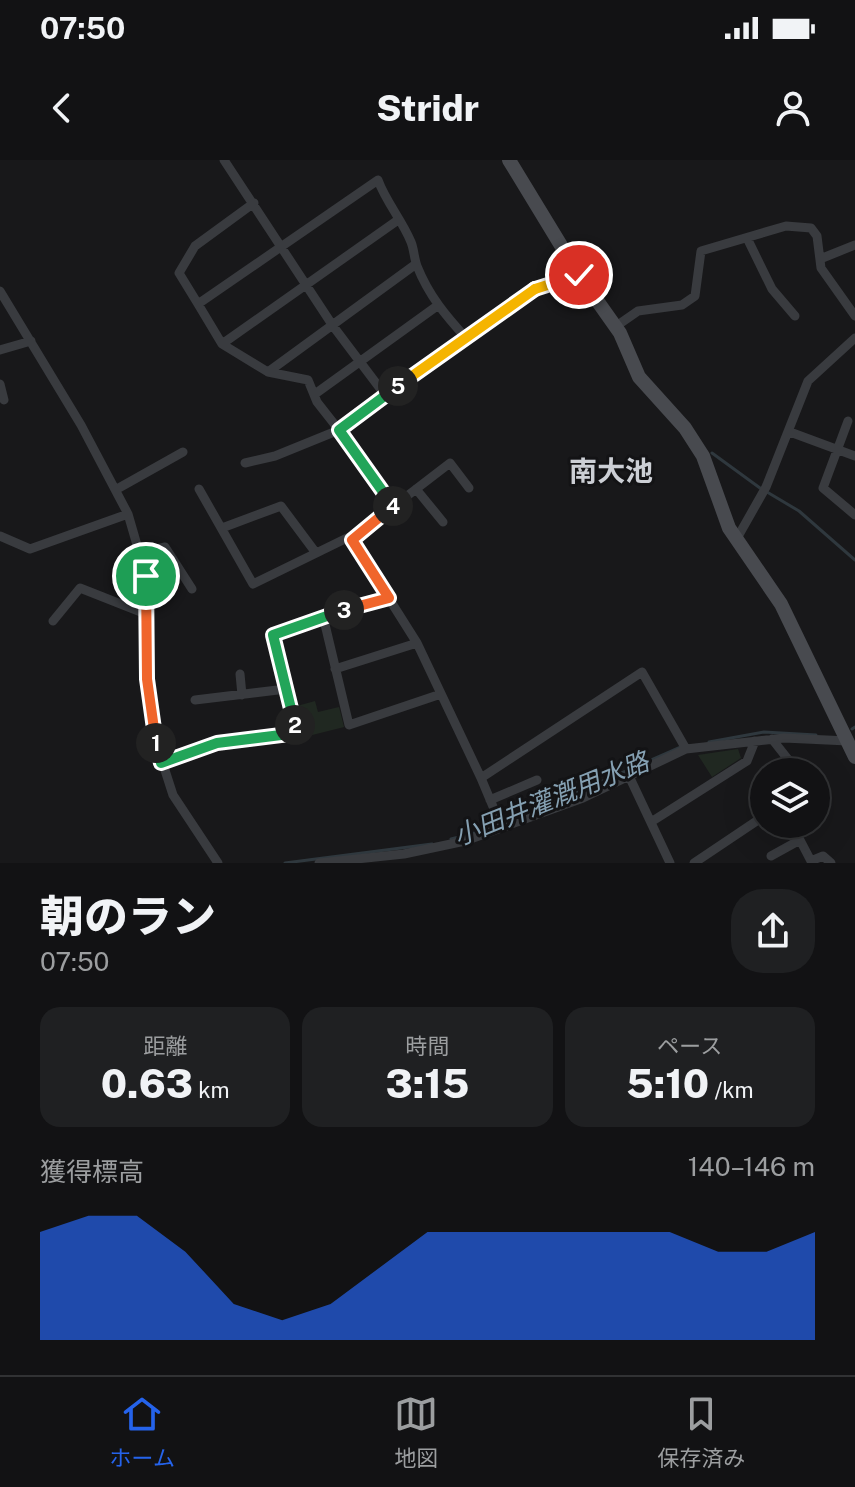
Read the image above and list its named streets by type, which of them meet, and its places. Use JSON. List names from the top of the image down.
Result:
{
  "districts": ["南大池"],
  "water": ["小田井灌漑用水路"],
  "page": {
    "status": "07:50",
    "header": "Stridr",
    "pins": [
      "5",
      "4",
      "3",
      "2",
      "1"
    ],
    "heading": ["朝のラン", "07:50"],
    "stats": [
      ["距離", "0.63 km"],
      ["時間", "3:15"],
      ["ペース", "5:10 /km"]
    ],
    "chart": ["獲得標高", "140–146 m"],
    "tabs": ["ホーム", "地図", "保存済み"]
  }
}
